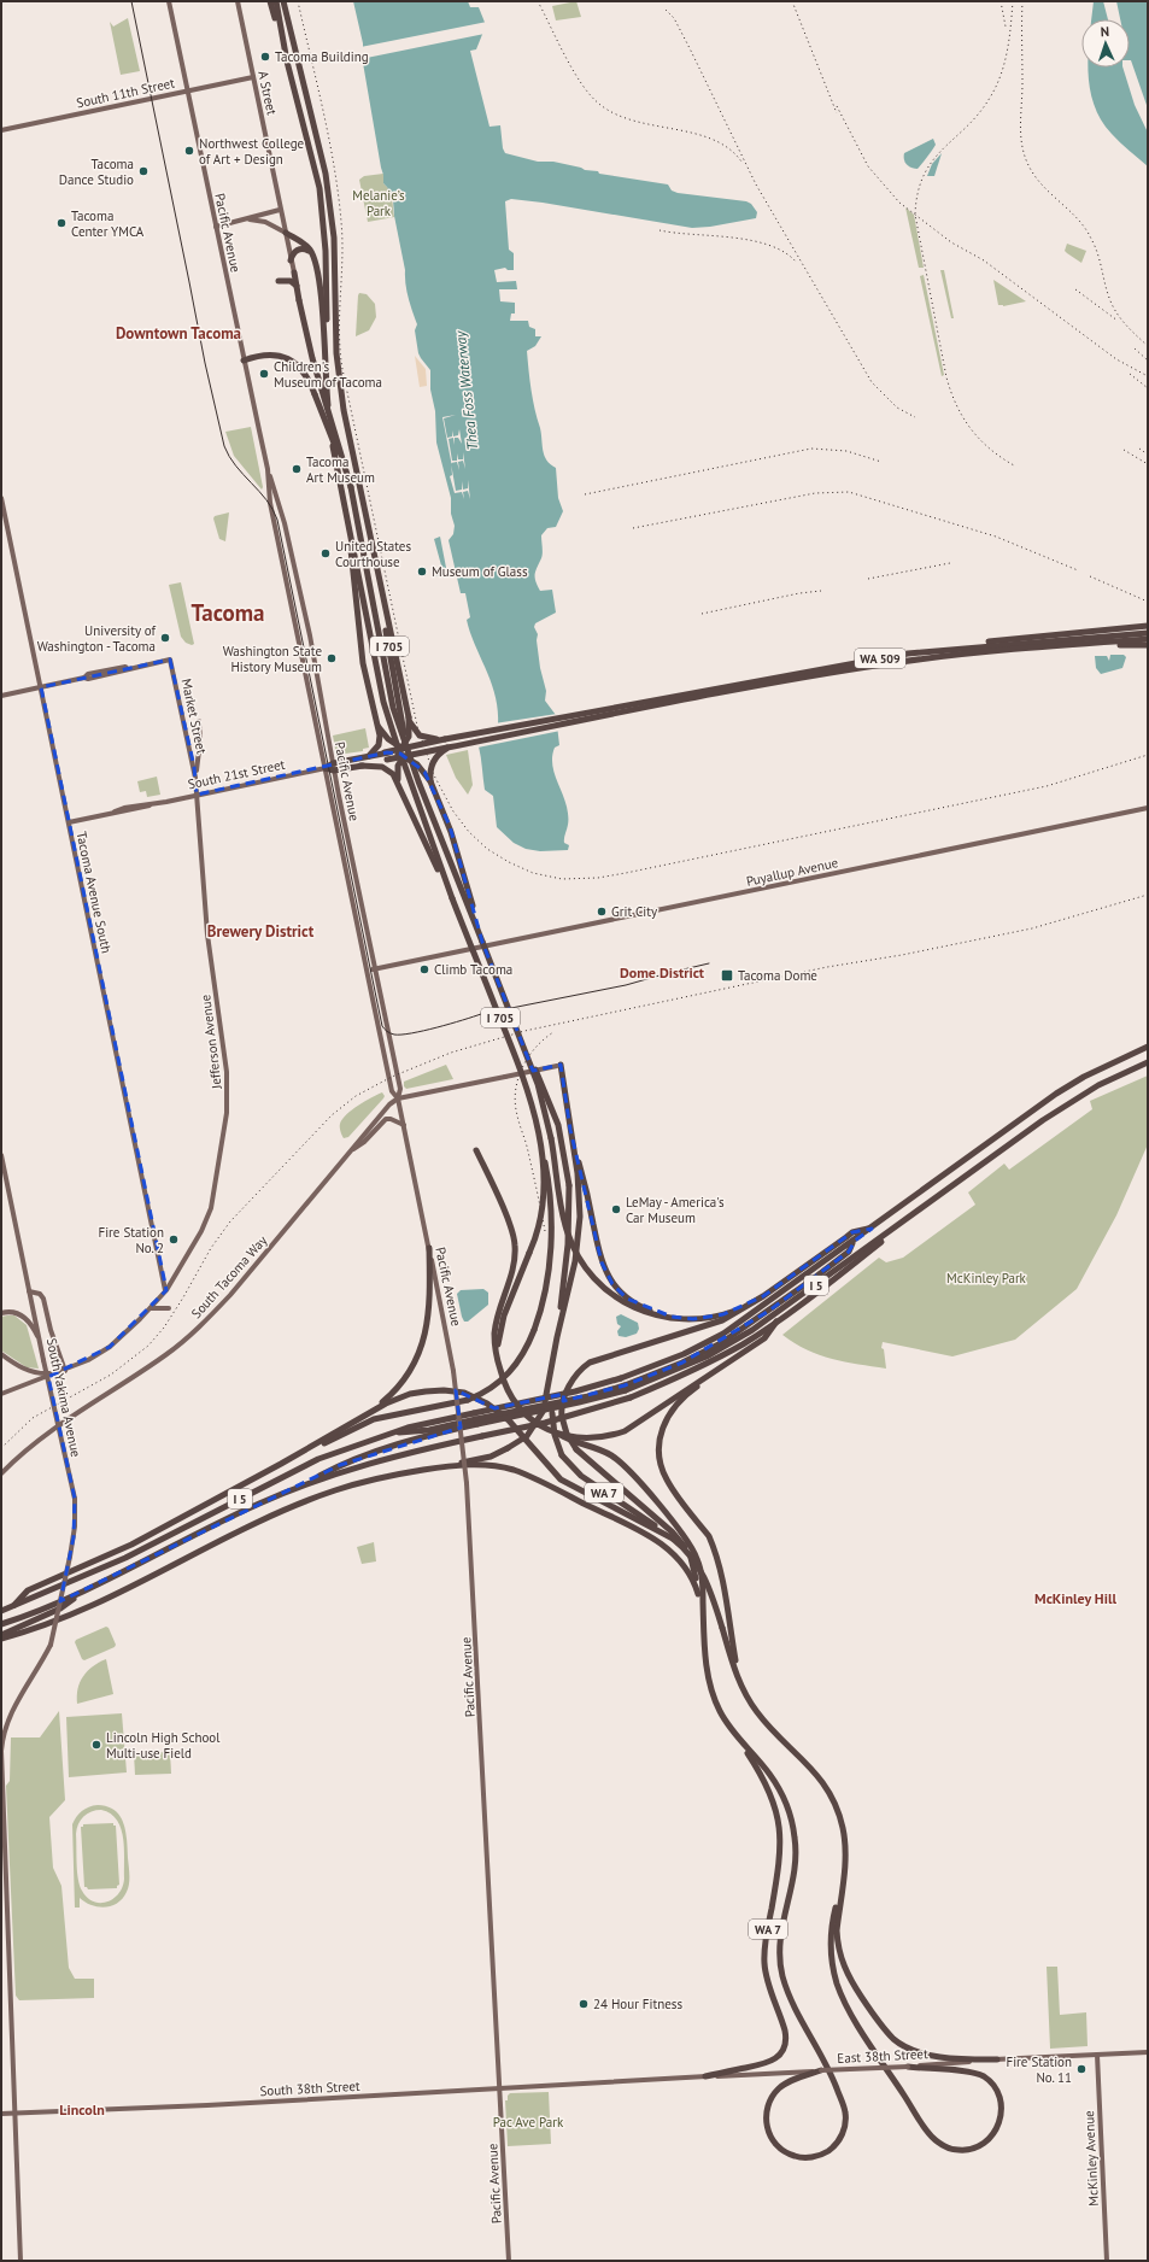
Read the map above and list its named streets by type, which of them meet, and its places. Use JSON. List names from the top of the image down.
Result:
{
  "streets": {
    "highway": [
      "I 705",
      "WA 509",
      "South 21st Street",
      "I 5",
      "WA 7"
    ],
    "main road": [
      "South 11th Street",
      "A Street",
      "Pacific Avenue",
      "Market Street",
      "Puyallup Avenue",
      "Tacoma Avenue South",
      "Jefferson Avenue",
      "South Tacoma Way",
      "South Yakima Avenue",
      "East 38th Street",
      "South 38th Street",
      "McKinley Avenue"
    ]
  },
  "crossings": [
    ["South 11th Street", "A Street"],
    ["South 11th Street", "Pacific Avenue"],
    ["Pacific Avenue", "WA 509"],
    ["Pacific Avenue", "South 21st Street"],
    ["Pacific Avenue", "Puyallup Avenue"],
    ["Pacific Avenue", "South Tacoma Way"],
    ["Pacific Avenue", "South 38th Street"],
    ["I 705", "WA 7"],
    ["WA 509", "South 21st Street"],
    ["Market Street", "Tacoma Avenue South"],
    ["Market Street", "Jefferson Avenue"],
    ["South 21st Street", "Tacoma Avenue South"],
    ["South 21st Street", "Jefferson Avenue"],
    ["Tacoma Avenue South", "Jefferson Avenue"],
    ["South Yakima Avenue", "South 38th Street"],
    ["WA 7", "East 38th Street"],
    ["East 38th Street", "South 38th Street"],
    ["East 38th Street", "McKinley Avenue"]
  ],
  "districts": [
    "Downtown Tacoma",
    "Tacoma",
    "Brewery District",
    "Dome District",
    "McKinley Hill",
    "Lincoln"
  ],
  "water": ["Thea Foss Waterway"],
  "parks": ["Melanie’s Park", "McKinley Park", "Pac Ave Park"],
  "places": {
    "other": [
      "Tacoma Building",
      "Northwest College of Art + Design",
      "Tacoma Dance Studio",
      "Tacoma Center YMCA",
      "Children's Museum of Tacoma",
      "Tacoma Art Museum",
      "United States Courthouse",
      "Museum of Glass",
      "University of Washington - Tacoma",
      "Washington State History Museum",
      "Grit City",
      "Climb Tacoma",
      "LeMay - America's Car Museum",
      "Fire Station No. 2",
      "Lincoln High School Multi-use Field",
      "24 Hour Fitness",
      "Fire Station No. 11"
    ],
    "transit": ["Tacoma Dome"]
  },
  "north": "top"
}
